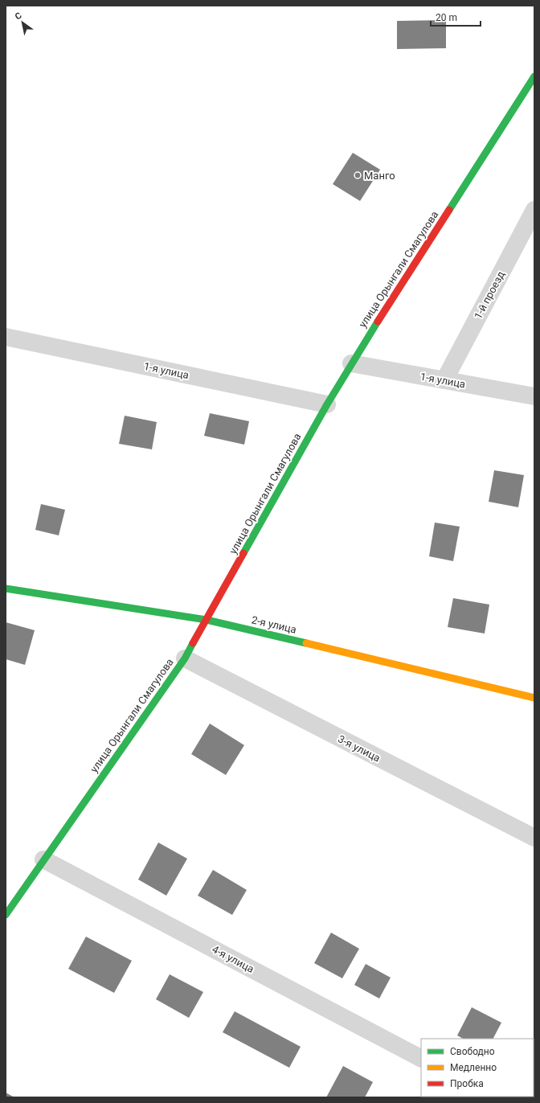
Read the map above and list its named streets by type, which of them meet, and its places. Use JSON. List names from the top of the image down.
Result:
{
  "streets": {
    "main road": ["улица Орынгали Смагулова", "2-я улица"],
    "street": [
      "1-й проезд",
      "1-я улица",
      "3-я улица",
      "4-я улица"
    ]
  },
  "crossings": [
    ["улица Орынгали Смагулова", "1-я улица"],
    ["улица Орынгали Смагулова", "2-я улица"],
    ["улица Орынгали Смагулова", "3-я улица"],
    ["улица Орынгали Смагулова", "4-я улица"],
    ["1-й проезд", "1-я улица"]
  ],
  "places": ["Манго"],
  "legend": ["Свободно", "Медленно", "Пробка"],
  "scale_bar": "20 m",
  "north": "top left"
}
